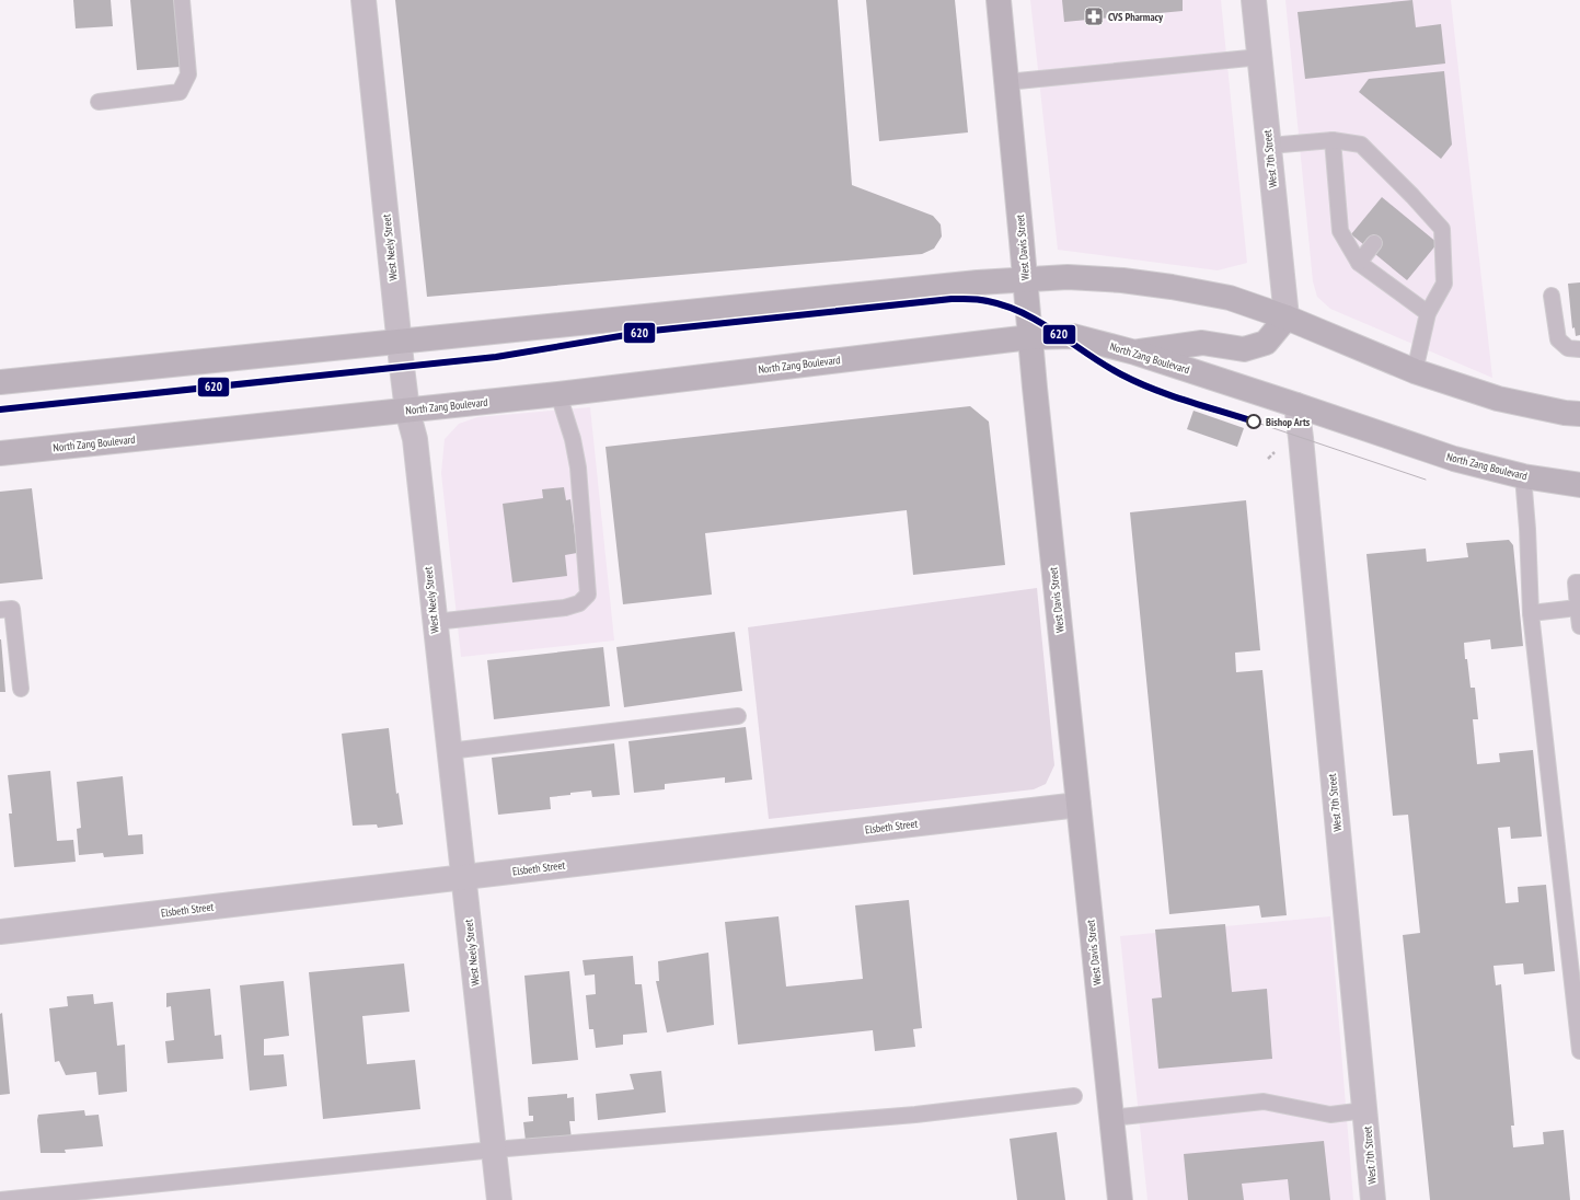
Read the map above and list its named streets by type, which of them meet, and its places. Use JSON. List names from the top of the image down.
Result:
{
  "streets": {
    "main road": ["West Davis Street", "North Zang Boulevard"],
    "street": ["West 7th Street", "West Neely Street", "Elsbeth Street"]
  },
  "crossings": [
    ["West 7th Street", "North Zang Boulevard"],
    ["West Neely Street", "North Zang Boulevard"],
    ["West Neely Street", "Elsbeth Street"],
    ["West Davis Street", "North Zang Boulevard"],
    ["West Davis Street", "Elsbeth Street"]
  ],
  "places": {
    "pharmacy": ["CVS Pharmacy"],
    "other": ["Bishop Arts"]
  },
  "lines": ["transit line 620"]
}
